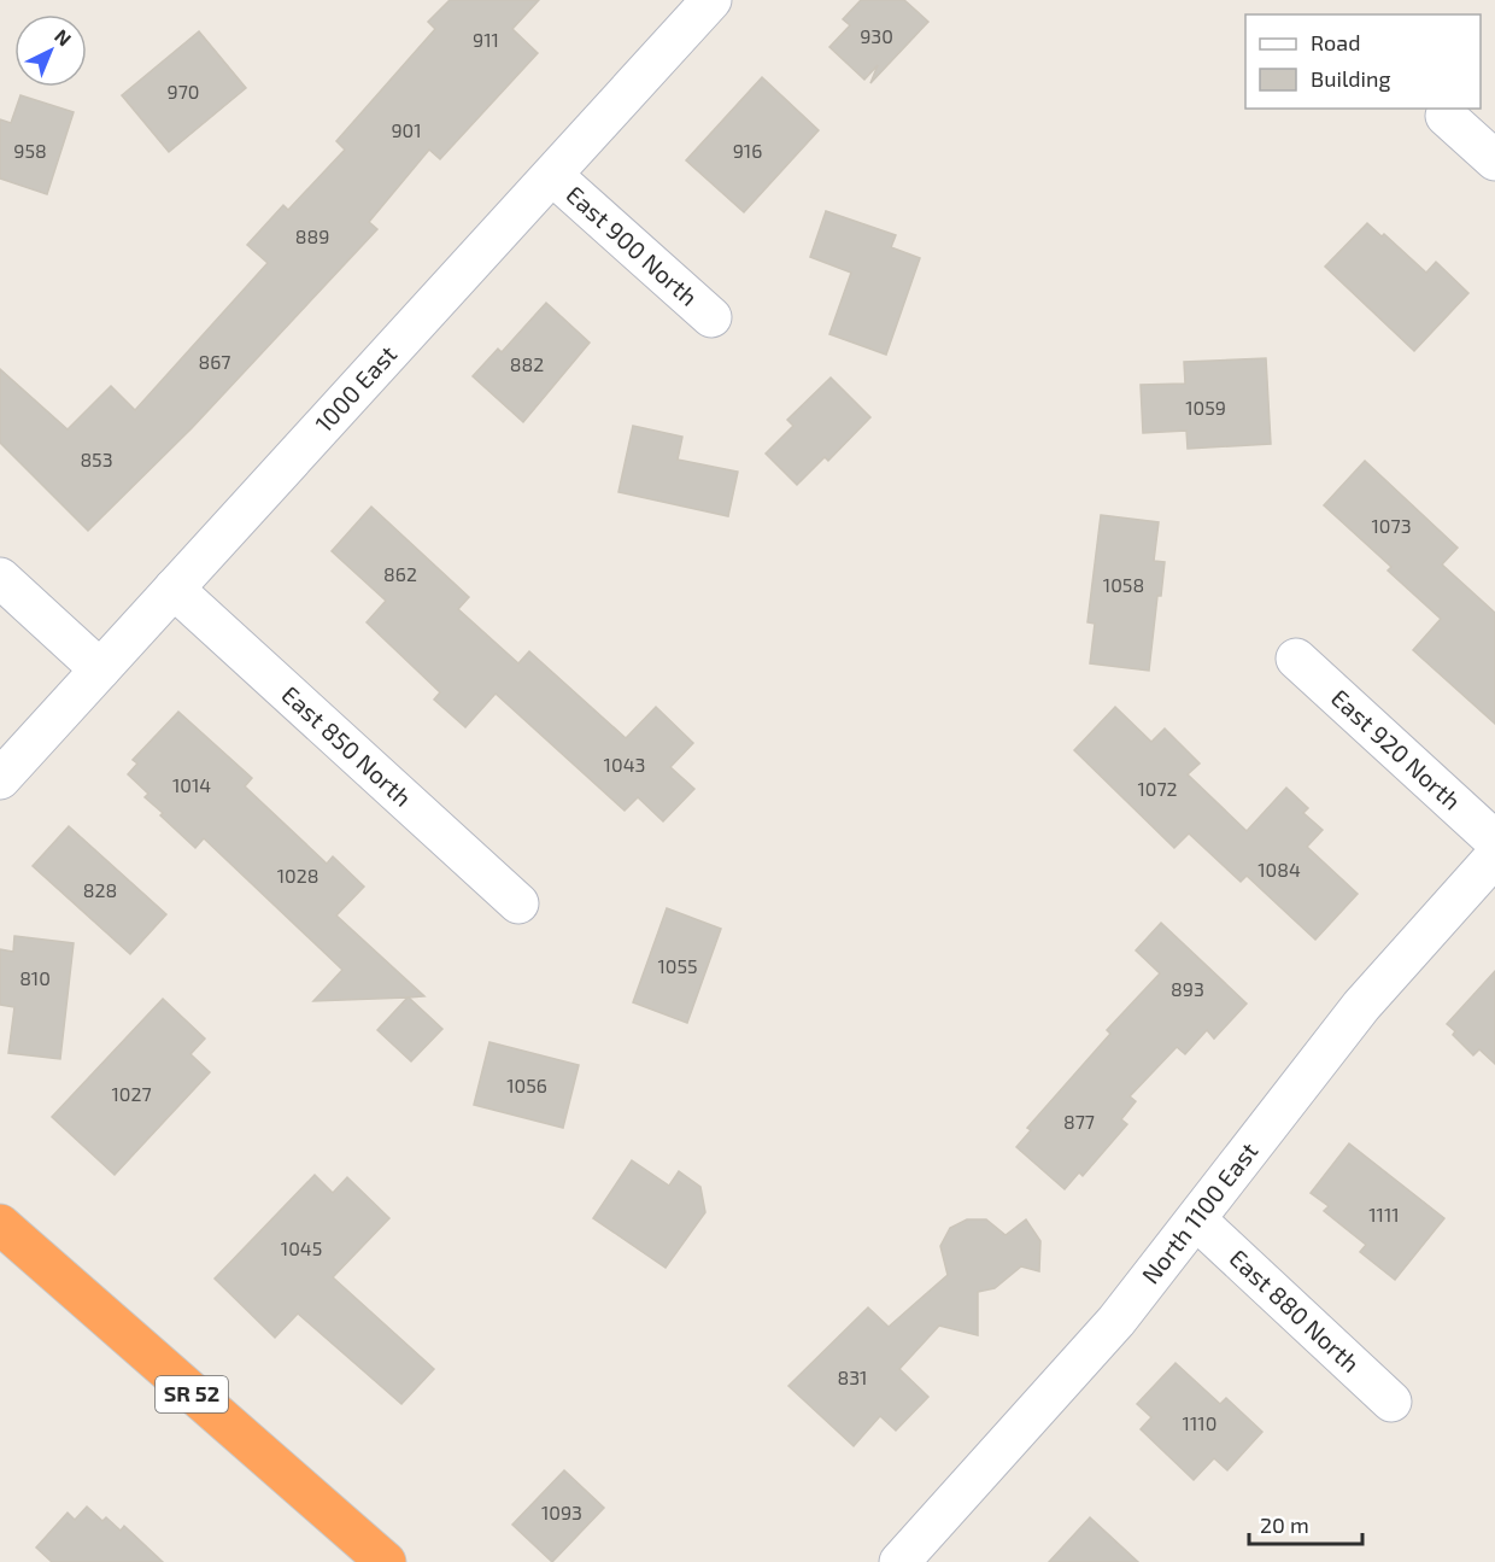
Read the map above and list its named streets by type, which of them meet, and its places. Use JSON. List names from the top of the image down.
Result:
{
  "streets": {
    "highway": ["SR 52"],
    "street": [
      "East 900 North",
      "1000 East",
      "East 850 North",
      "East 920 North",
      "North 1100 East",
      "East 880 North"
    ]
  },
  "crossings": [
    ["East 900 North", "1000 East"],
    ["1000 East", "East 850 North"],
    ["North 1100 East", "East 880 North"]
  ],
  "house_numbers": [
    "930",
    "911",
    "970",
    "901",
    "958",
    "916",
    "889",
    "867",
    "882",
    "1059",
    "853",
    "1073",
    "862",
    "1058",
    "1043",
    "1014",
    "1072",
    "1084",
    "1028",
    "828",
    "1055",
    "810",
    "893",
    "1056",
    "1027",
    "877",
    "1111",
    "1045",
    "831",
    "1110",
    "1093"
  ],
  "legend": ["Road", "Building"],
  "scale_bar": "20 m",
  "north": "top right"
}
